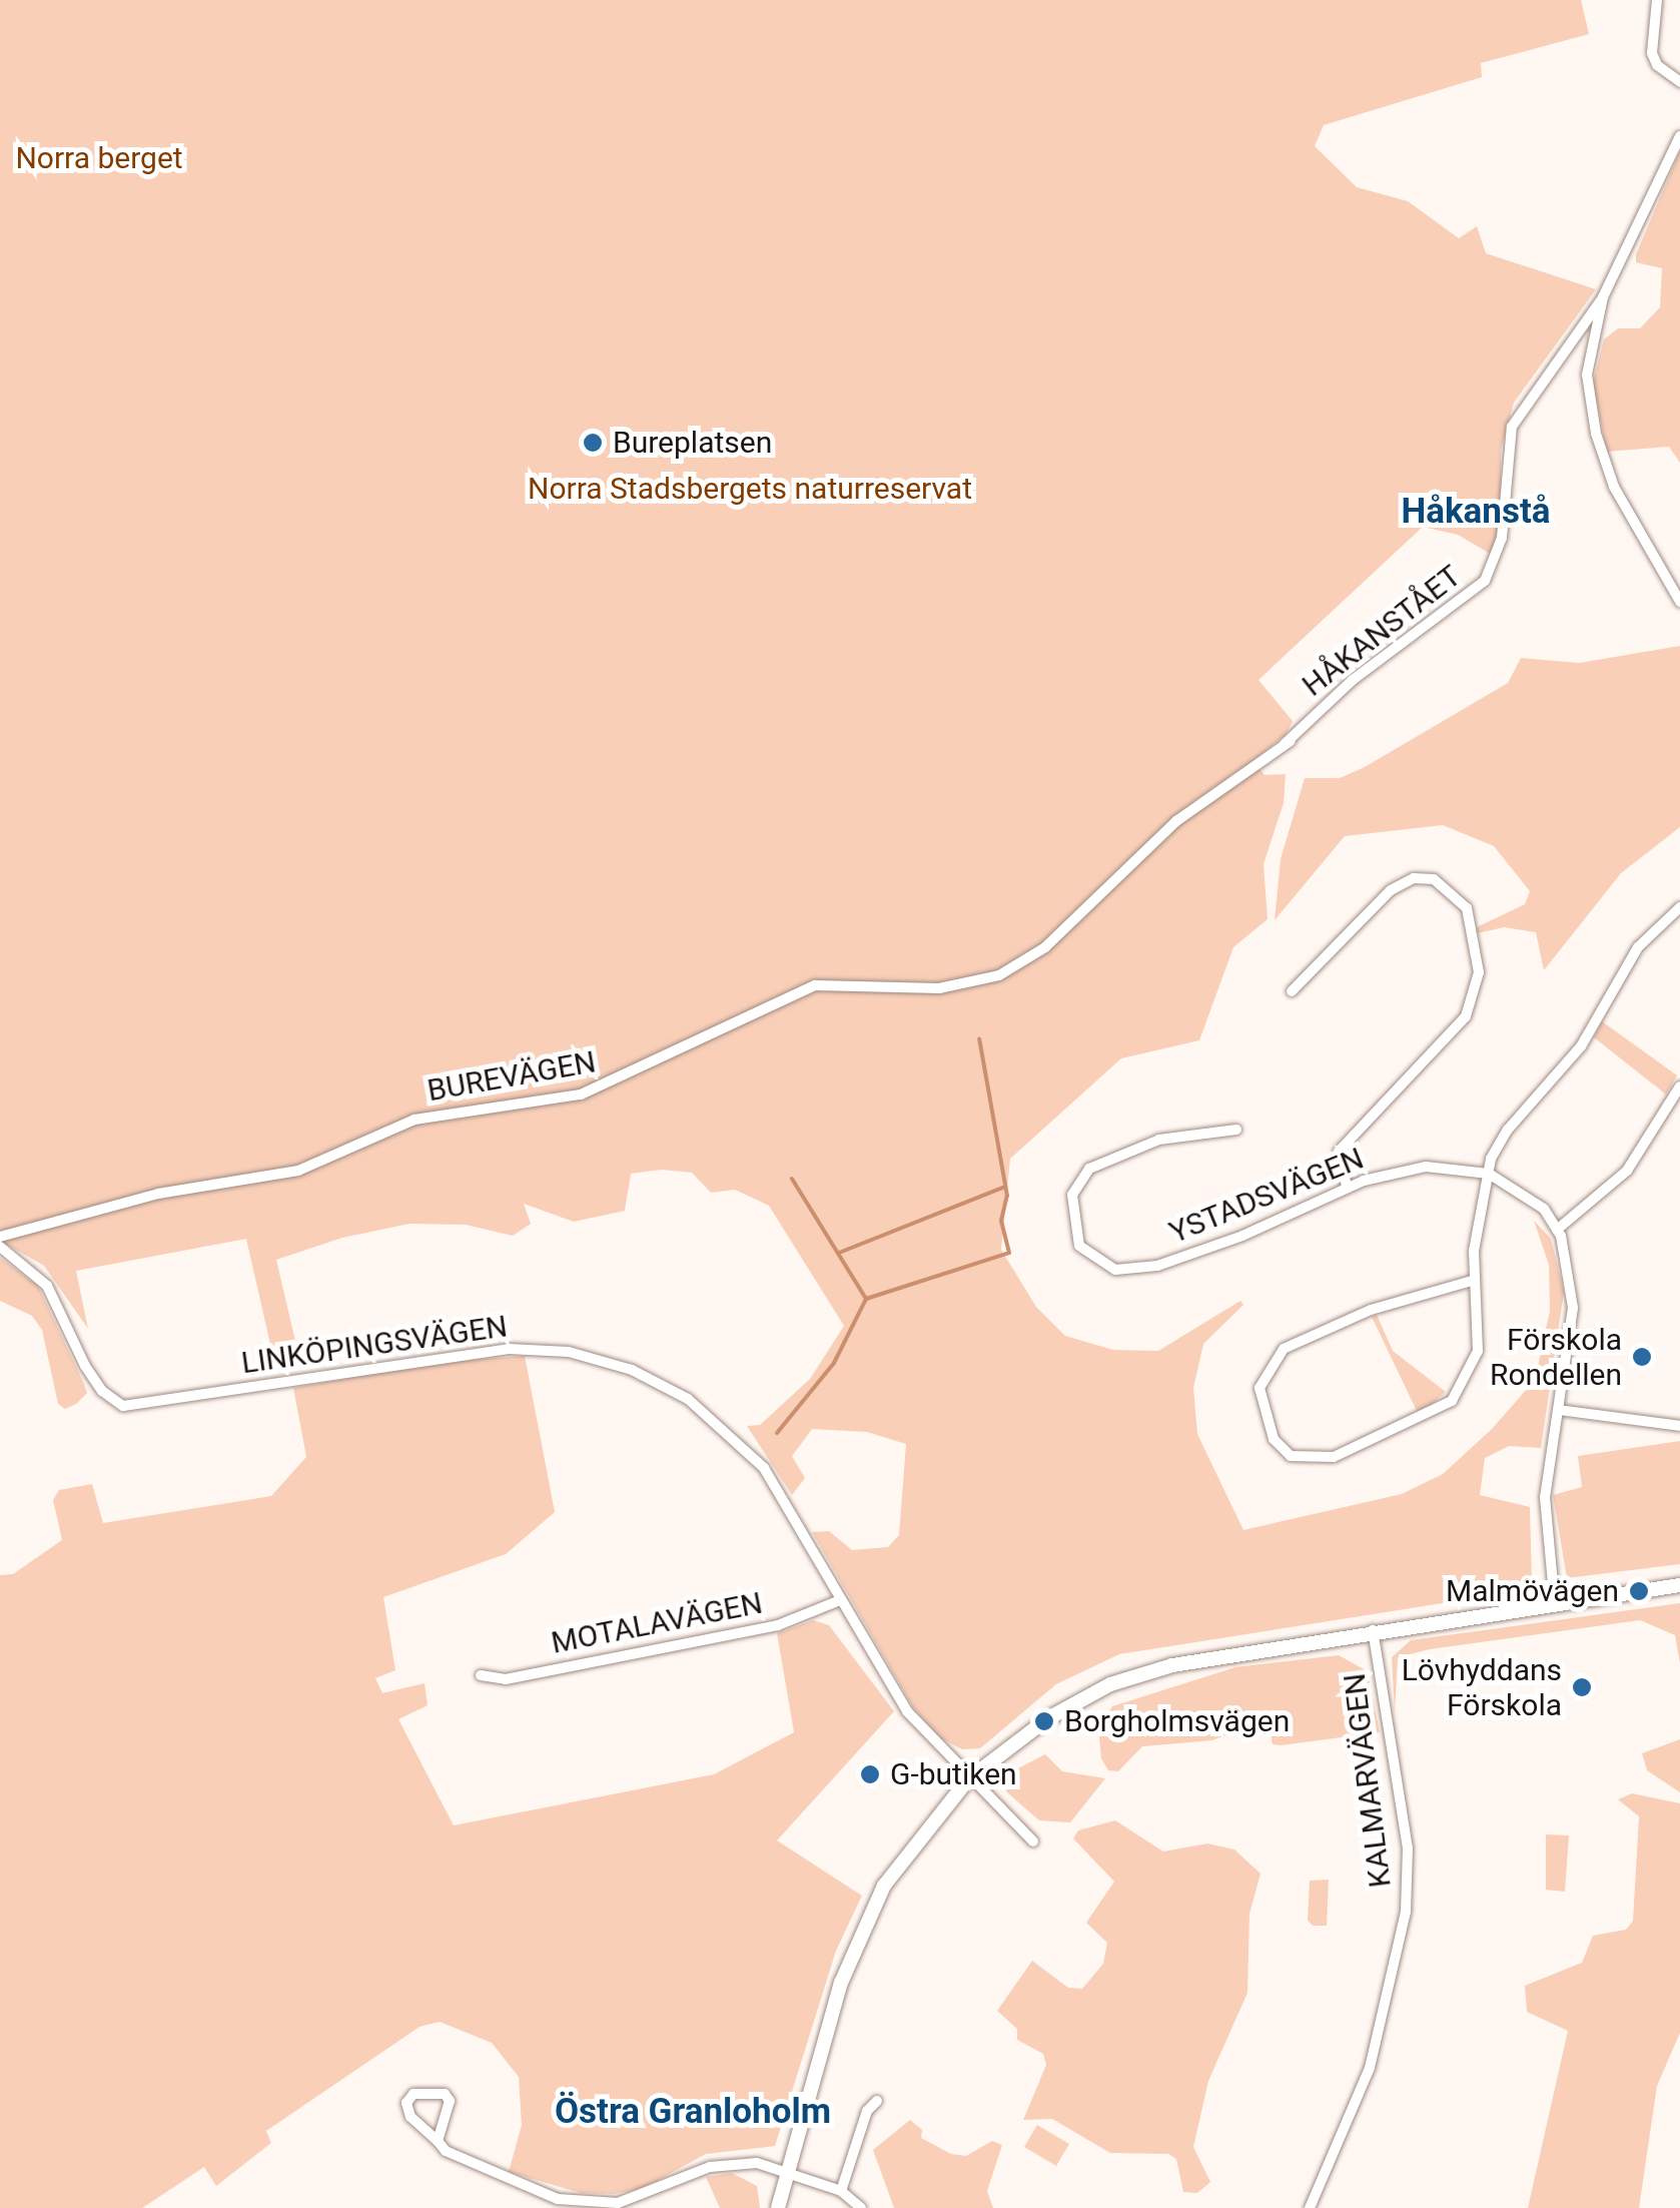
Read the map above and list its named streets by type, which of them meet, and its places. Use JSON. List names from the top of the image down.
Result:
{
  "streets": {
    "street": [
      "HÅKANSTÅET",
      "BUREVÄGEN",
      "YSTADSVÄGEN",
      "LINKÖPINGSVÄGEN",
      "MOTALAVÄGEN",
      "KALMARVÄGEN"
    ]
  },
  "crossings": [
    ["HÅKANSTÅET", "BUREVÄGEN"],
    ["LINKÖPINGSVÄGEN", "MOTALAVÄGEN"]
  ],
  "districts": ["Håkanstå", "Östra Granloholm"],
  "parks": ["Norra berget", "Norra Stadsbergets naturreservat"],
  "places": [
    "Bureplatsen",
    "Förskola Rondellen",
    "Malmövägen",
    "Lövhyddans Förskola",
    "Borgholmsvägen",
    "G-butiken"
  ]
}
